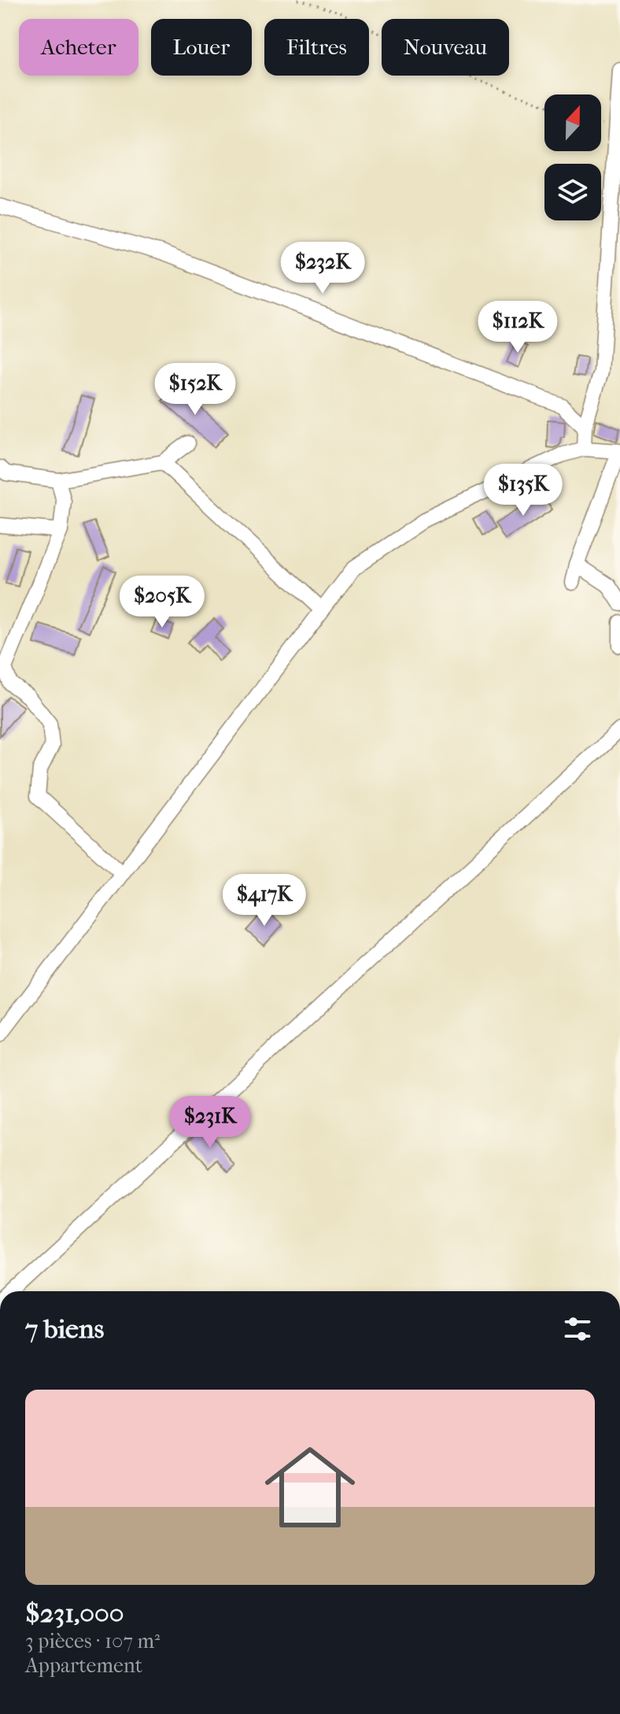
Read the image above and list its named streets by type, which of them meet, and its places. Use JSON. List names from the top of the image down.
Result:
{
  "north": "top",
  "page": {
    "chip": [
      "Acheter",
      "Louer",
      "Filtres",
      "Nouveau"
    ],
    "price": [
      "$232K",
      "$112K",
      "$152K",
      "$135K",
      "$205K",
      "$417K",
      "$231K"
    ],
    "heading": "7 biens",
    "list": [
      {
        "name": "$231,000",
        "note": "3 pièces · 107 m² · Appartement"
      }
    ]
  }
}
